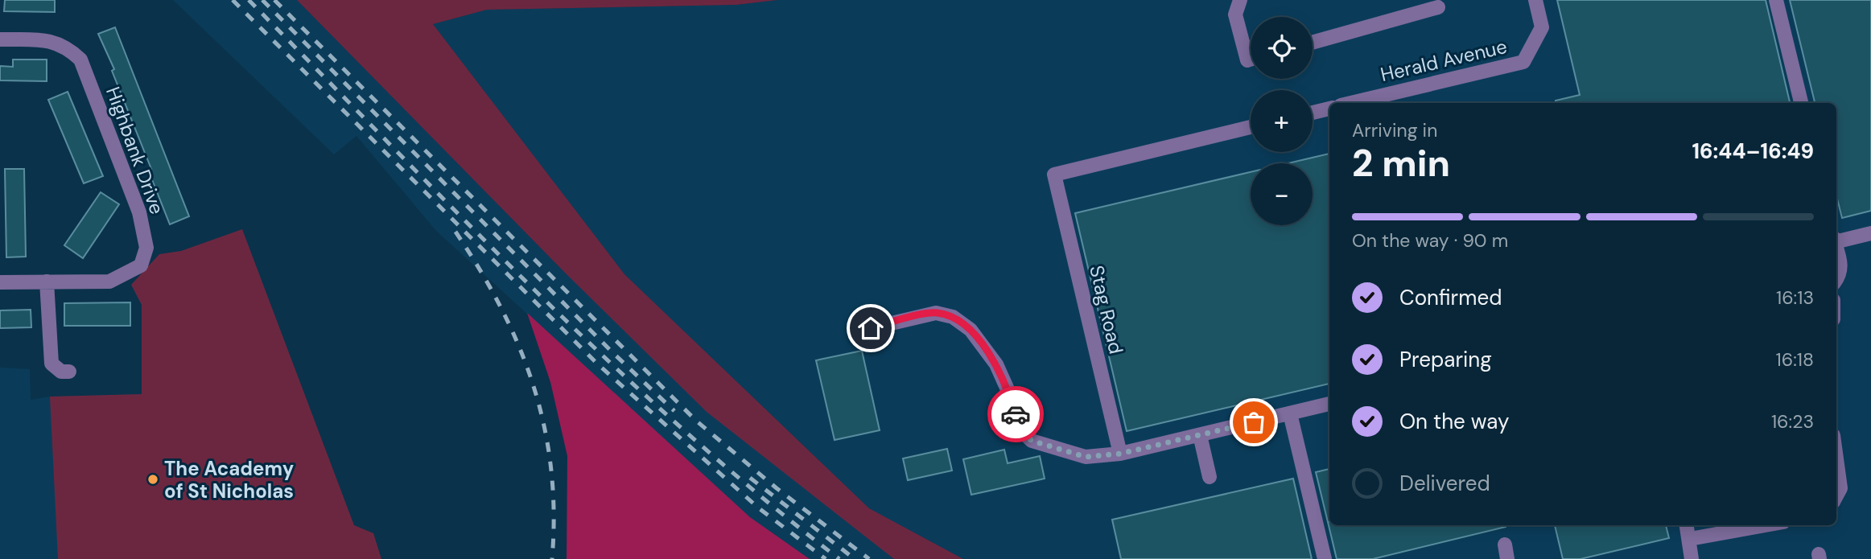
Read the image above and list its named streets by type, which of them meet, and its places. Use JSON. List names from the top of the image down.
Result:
{
  "streets": {
    "street": ["Herald Avenue", "Highbank Drive", "Stag Road"]
  },
  "places": ["The Academy of St Nicholas"],
  "page": {
    "map_buttons": ["+", "−"],
    "heading": ["2 min", "Arriving in", "16:44–16:49"],
    "bar": "On the way · 90 m",
    "list": [
      ["Confirmed", "16:13"],
      ["Preparing", "16:18"],
      ["On the way", "16:23"],
      "Delivered"
    ]
  }
}
